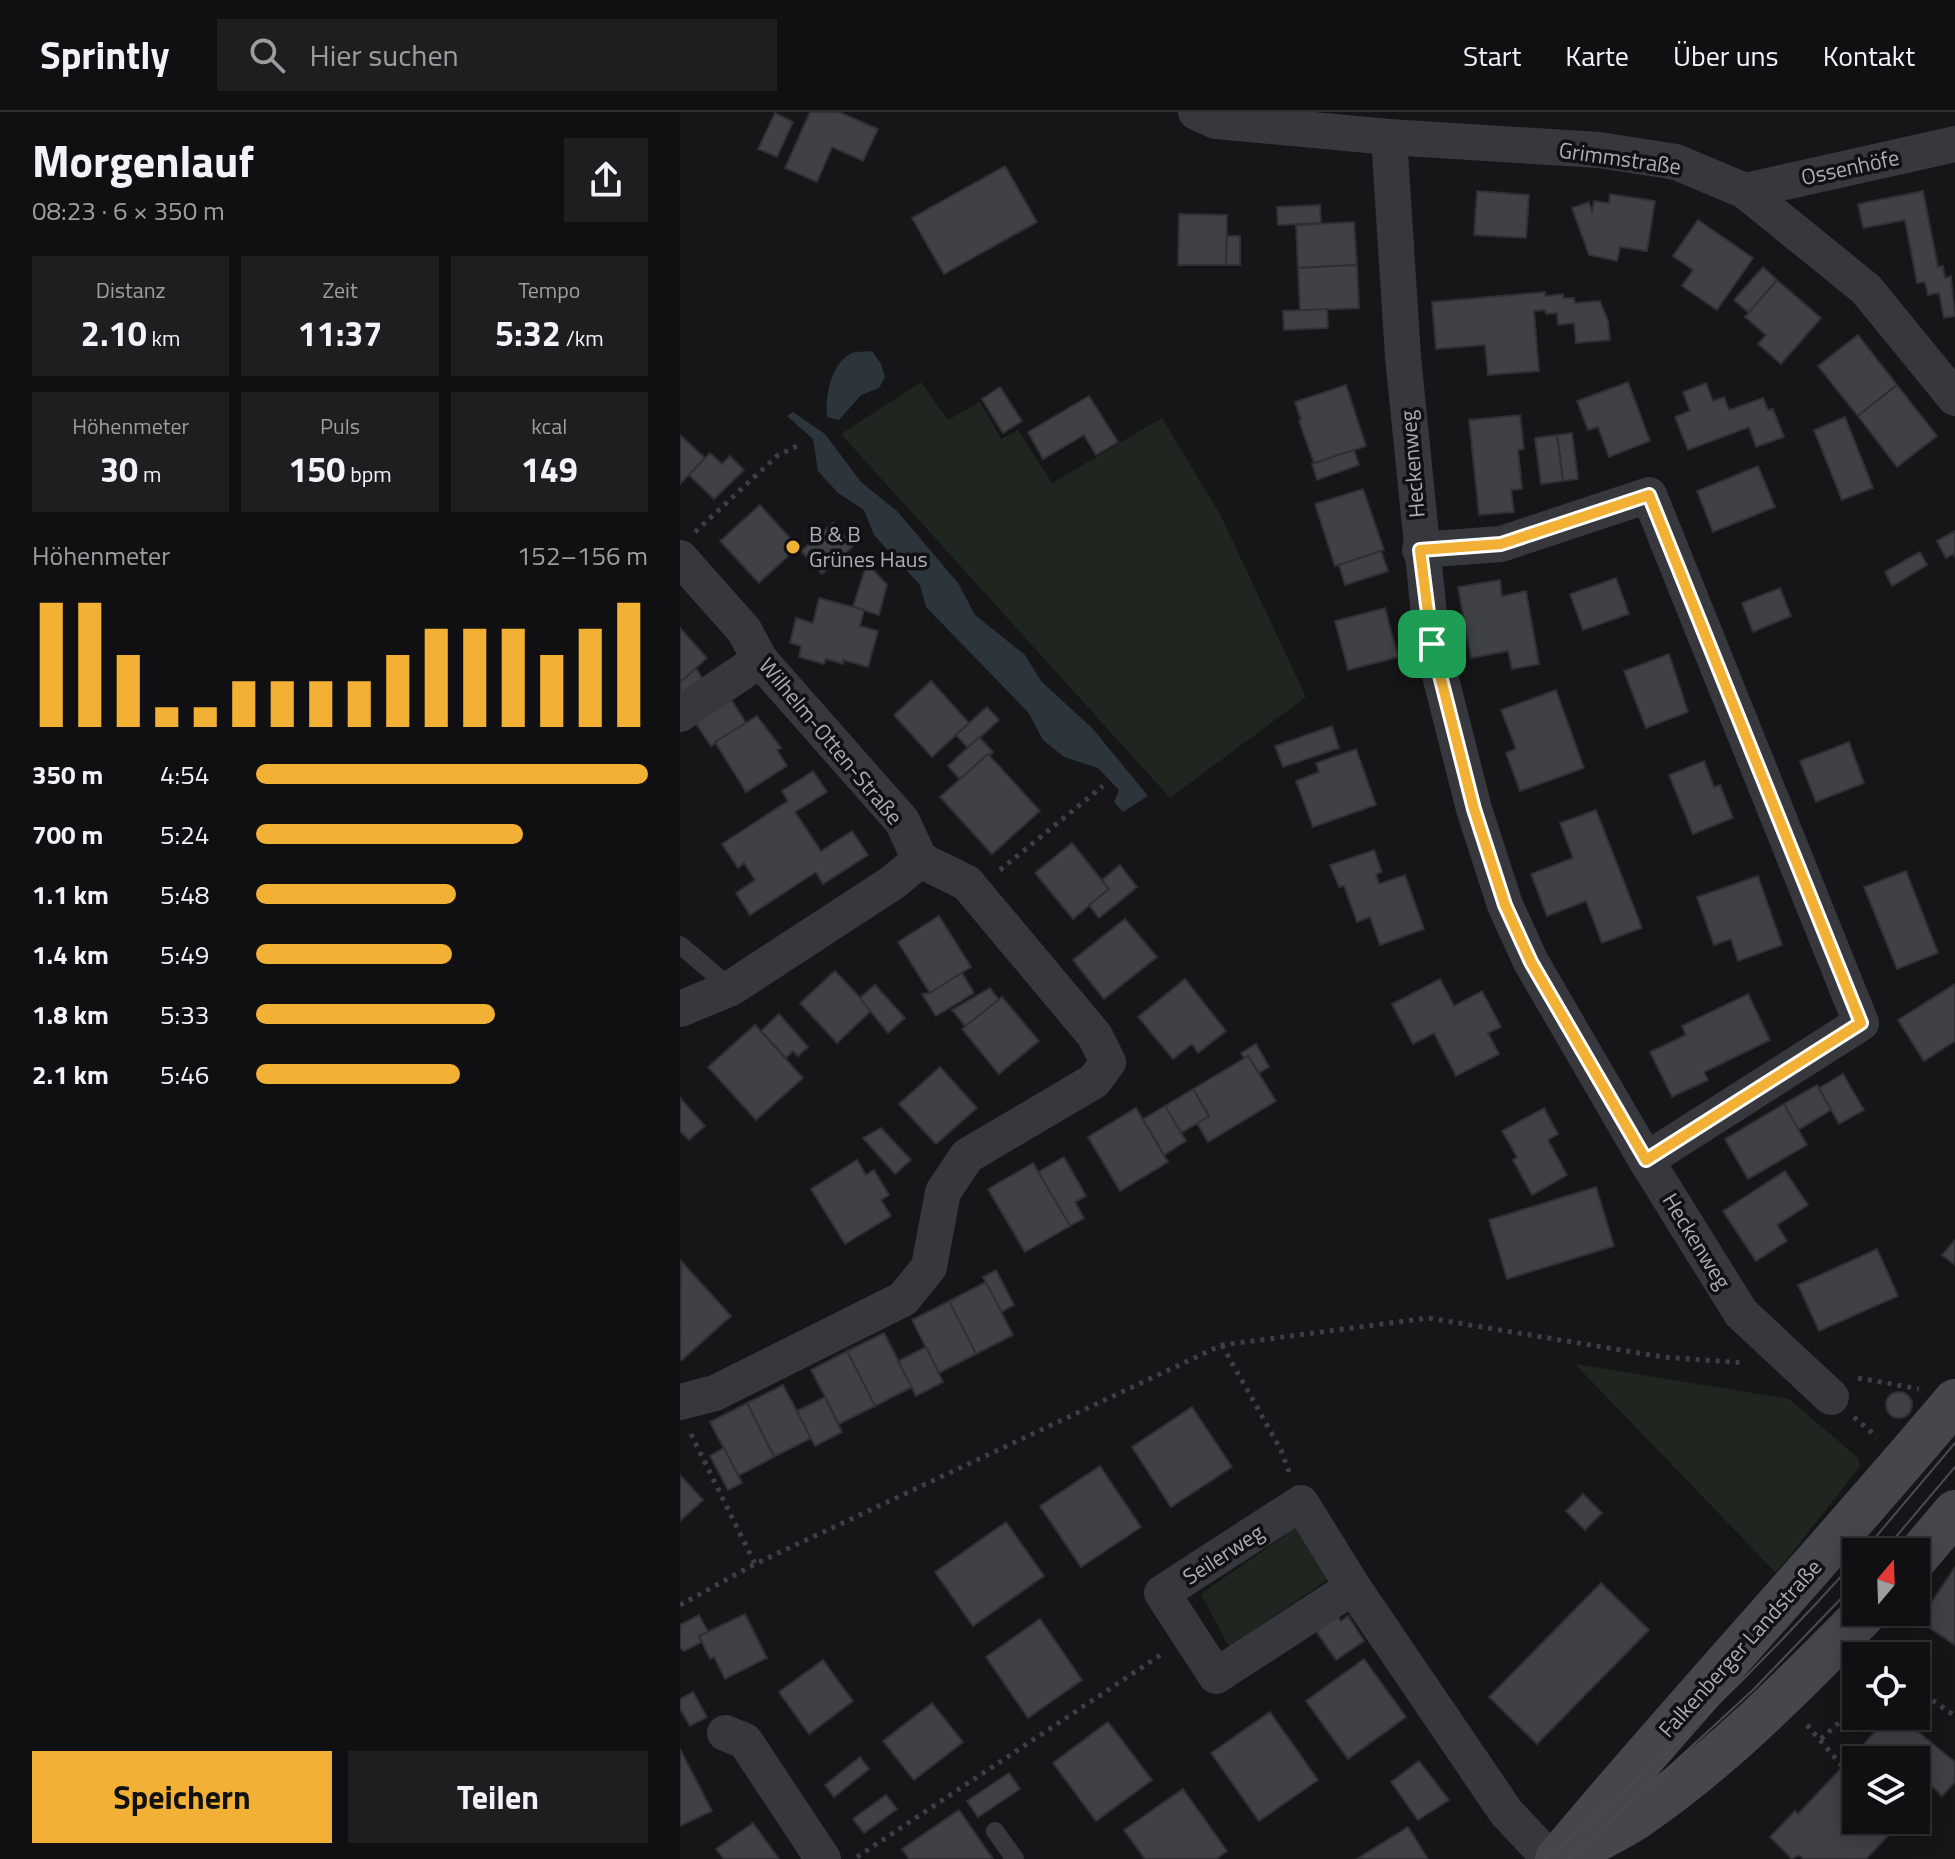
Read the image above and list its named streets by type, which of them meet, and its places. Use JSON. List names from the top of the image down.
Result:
{
  "streets": {
    "street": [
      "Grimmstraße",
      "Ossenhöfe",
      "Heckenweg",
      "Wilhelm-Otten-Straße",
      "Seilerweg",
      "Falkenberger Landstraße"
    ]
  },
  "crossings": [
    ["Grimmstraße", "Ossenhöfe"],
    ["Grimmstraße", "Heckenweg"]
  ],
  "places": ["B & B Grünes Haus"],
  "north": "top",
  "page": {
    "header": "Sprintly",
    "search": "Hier suchen",
    "nav": [
      "Start",
      "Karte",
      "Über uns",
      "Kontakt"
    ],
    "heading": ["Morgenlauf", "08:23 · 6 × 350 m"],
    "stats": [
      ["Distanz", "2.10 km"],
      ["Zeit", "11:37"],
      ["Tempo", "5:32 /km"],
      ["Höhenmeter", "30 m"],
      ["Puls", "150 bpm"],
      ["kcal", "149"]
    ],
    "chart": ["Höhenmeter", "152–156 m"],
    "list": [
      {
        "name": "350 m",
        "note": "4:54"
      },
      {
        "name": "700 m",
        "note": "5:24"
      },
      {
        "name": "1.1 km",
        "note": "5:48"
      },
      {
        "name": "1.4 km",
        "note": "5:49"
      },
      {
        "name": "1.8 km",
        "note": "5:33"
      },
      {
        "name": "2.1 km",
        "note": "5:46"
      }
    ],
    "buttons": ["Speichern", "Teilen"]
  }
}
